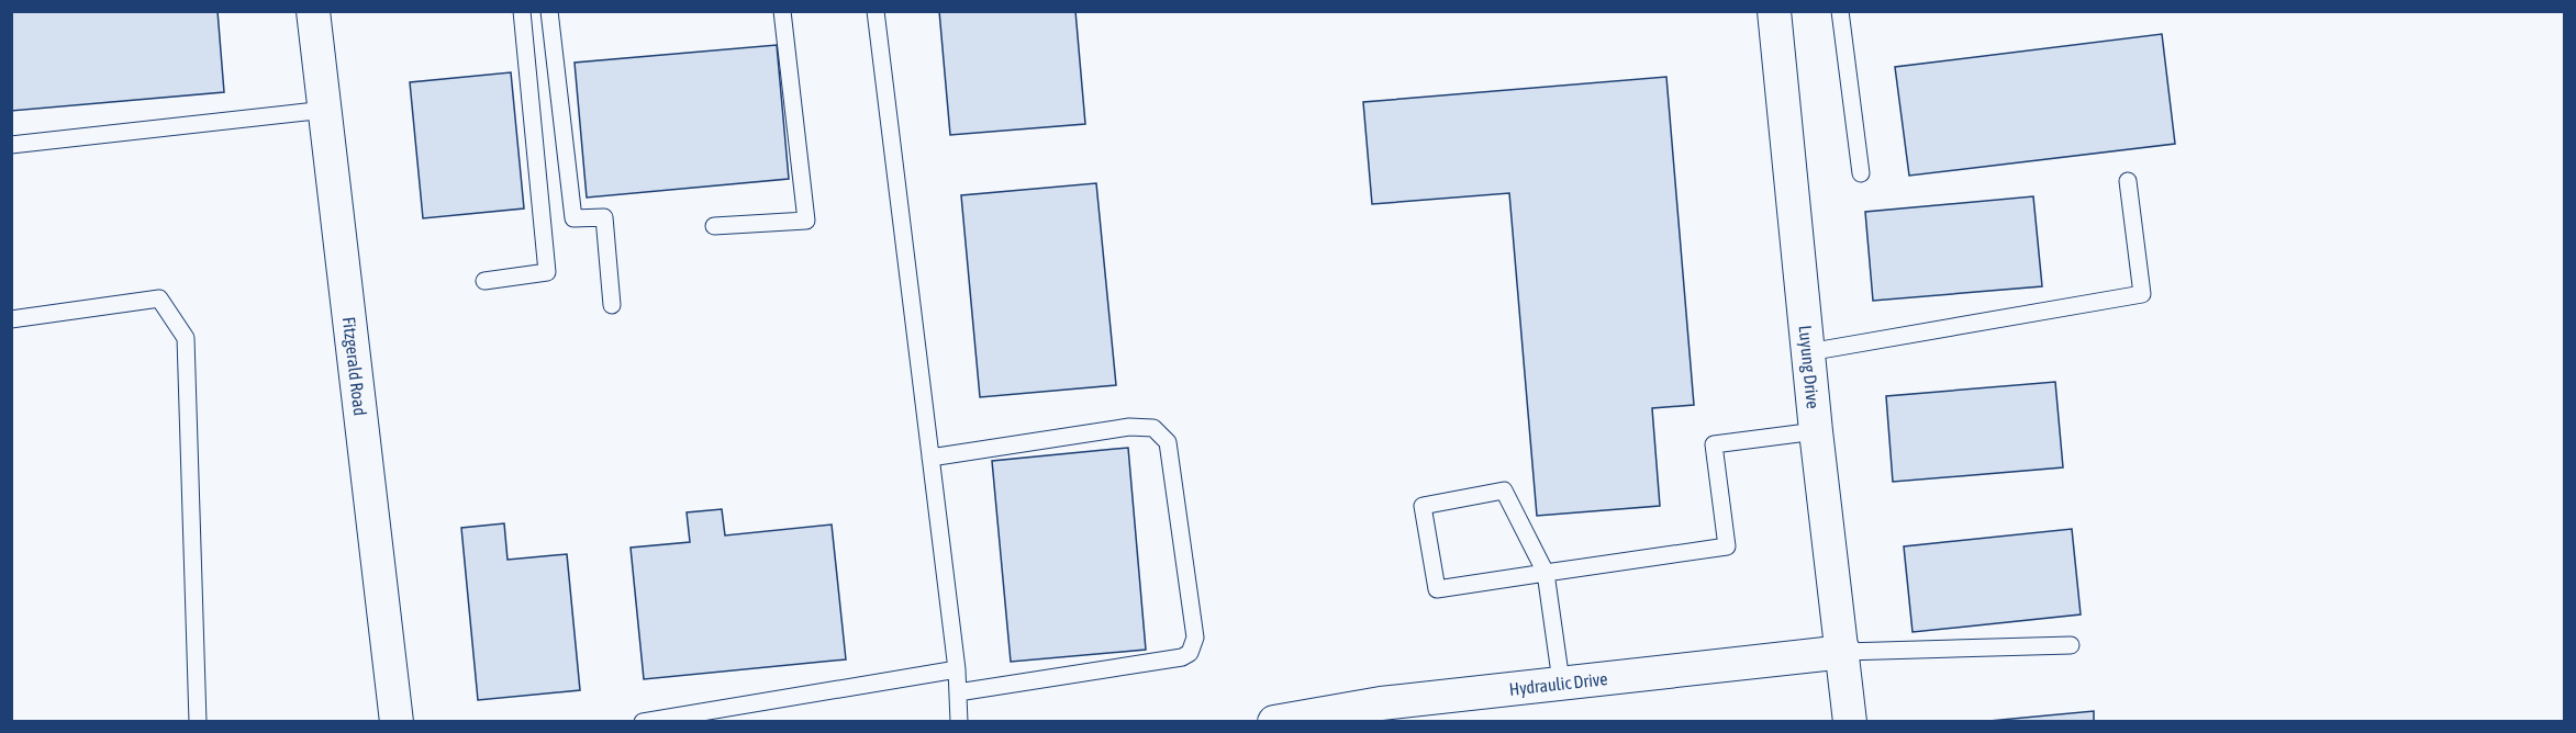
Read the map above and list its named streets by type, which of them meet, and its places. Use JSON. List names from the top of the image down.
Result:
{
  "streets": {
    "street": ["Fitzgerald Road", "Luyung Drive", "Hydraulic Drive"]
  },
  "crossings": [
    ["Luyung Drive", "Hydraulic Drive"]
  ]
}
